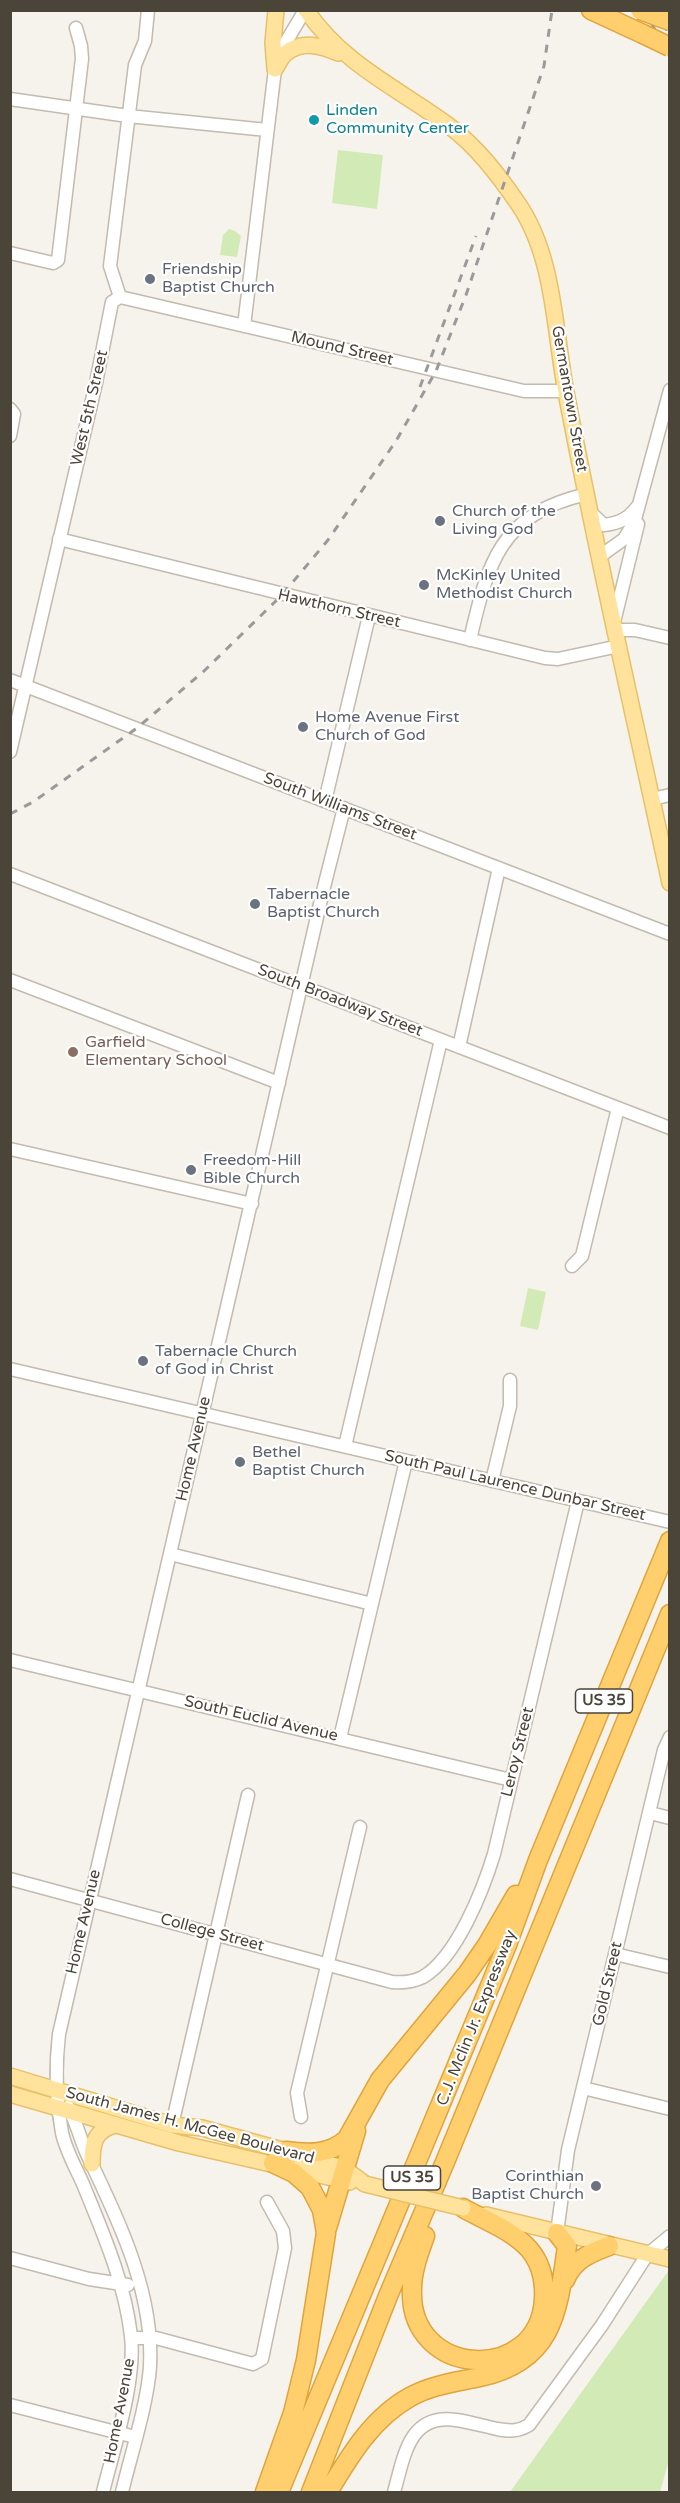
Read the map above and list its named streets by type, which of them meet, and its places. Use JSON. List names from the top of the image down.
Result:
{
  "streets": {
    "highway": ["US 35", "C.J. Mclin Jr. Expressway"],
    "main road": ["Germantown Street", "South James H. McGee Boulevard"],
    "street": [
      "Mound Street",
      "West 5th Street",
      "Hawthorn Street",
      "South Williams Street",
      "South Broadway Street",
      "Home Avenue",
      "South Paul Laurence Dunbar Street",
      "South Euclid Avenue",
      "Leroy Street",
      "College Street",
      "Gold Street"
    ]
  },
  "crossings": [
    ["Mound Street", "Germantown Street"],
    ["Mound Street", "West 5th Street"],
    ["Germantown Street", "Hawthorn Street"],
    ["West 5th Street", "Hawthorn Street"],
    ["West 5th Street", "South Williams Street"],
    ["South Williams Street", "Home Avenue"],
    ["South Broadway Street", "Home Avenue"],
    ["Home Avenue", "South Paul Laurence Dunbar Street"],
    ["Home Avenue", "South Euclid Avenue"],
    ["Home Avenue", "College Street"],
    ["Home Avenue", "South James H. McGee Boulevard"],
    ["South Paul Laurence Dunbar Street", "Leroy Street"],
    ["South Euclid Avenue", "Leroy Street"],
    ["Leroy Street", "College Street"],
    ["Gold Street", "South James H. McGee Boulevard"]
  ],
  "places": [
    "Linden Community Center",
    "Friendship Baptist Church",
    "Church of the Living God",
    "McKinley United Methodist Church",
    "Home Avenue First Church of God",
    "Tabernacle Baptist Church",
    "Garfield Elementary School",
    "Freedom-Hill Bible Church",
    "Tabernacle Church of God in Christ",
    "Bethel Baptist Church",
    "Corinthian Baptist Church"
  ]
}
